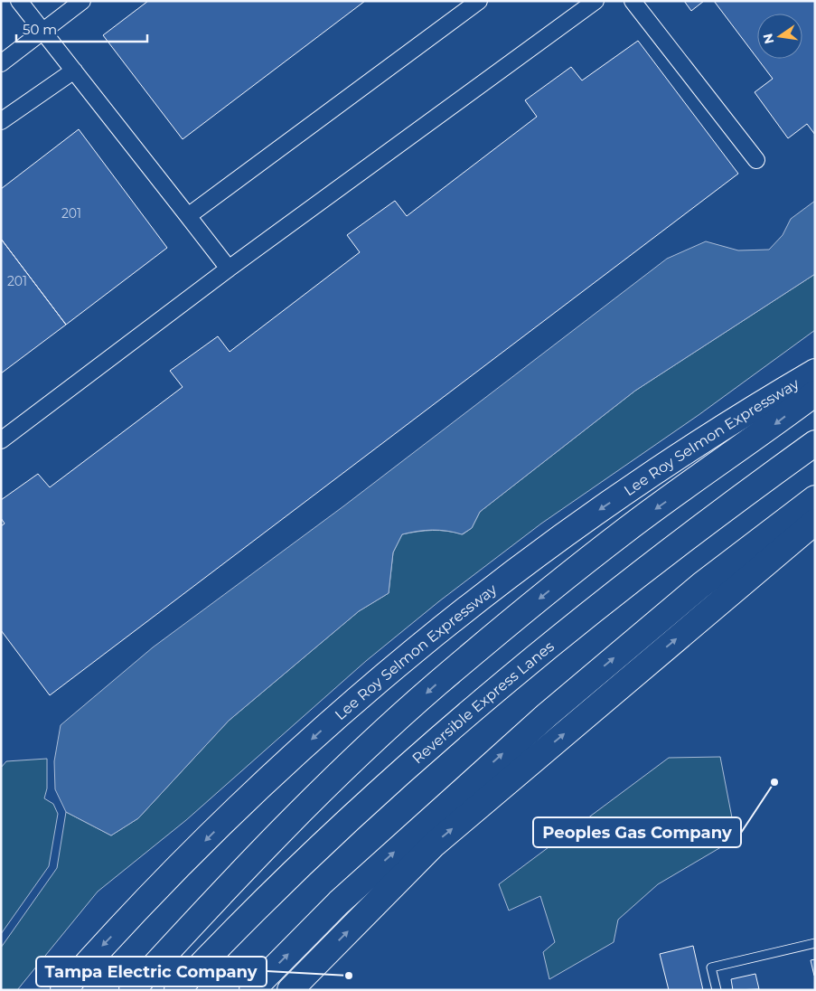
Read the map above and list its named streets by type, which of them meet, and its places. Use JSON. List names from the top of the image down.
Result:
{
  "streets": {
    "highway": ["Lee Roy Selmon Expressway", "Reversible Express Lanes"]
  },
  "places": ["Peoples Gas Company", "Tampa Electric Company"],
  "house_numbers": ["201", "201"],
  "scale_bar": "50 m",
  "north": "left"
}
